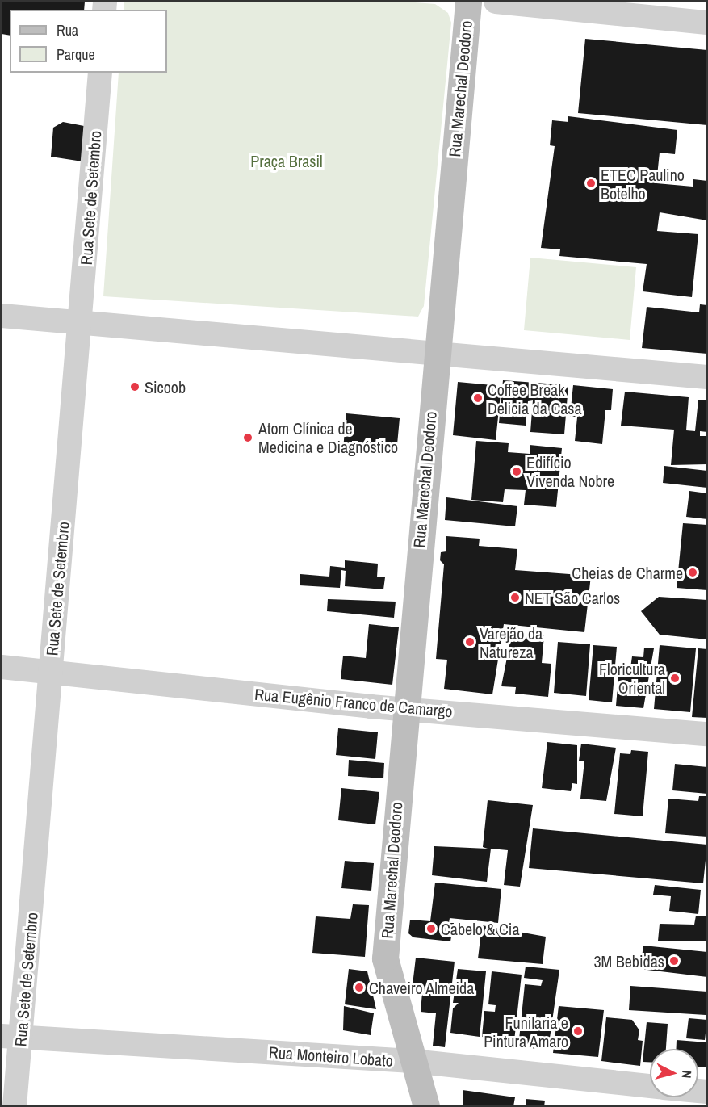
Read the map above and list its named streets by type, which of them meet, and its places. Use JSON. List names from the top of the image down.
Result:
{
  "streets": {
    "main road": ["Rua Marechal Deodoro"],
    "street": ["Rua Sete de Setembro", "Rua Eugênio Franco de Camargo", "Rua Monteiro Lobato"]
  },
  "crossings": [
    ["Rua Marechal Deodoro", "Rua Eugênio Franco de Camargo"],
    ["Rua Marechal Deodoro", "Rua Monteiro Lobato"],
    ["Rua Sete de Setembro", "Rua Eugênio Franco de Camargo"],
    ["Rua Sete de Setembro", "Rua Monteiro Lobato"]
  ],
  "parks": ["Praça Brasil"],
  "places": [
    "ETEC Paulino Botelho",
    "Sicoob",
    "Coffee Break Delicia da Casa",
    "Atom Clínica de Medicina e Diagnóstico",
    "Edifício Vivenda Nobre",
    "Cheias de Charme",
    "NET São Carlos",
    "Varejão da Natureza",
    "Floricultura Oriental",
    "Cabelo & Cia",
    "3M Bebidas",
    "Chaveiro Almeida",
    "Funilaria e Pintura Amaro"
  ],
  "legend": ["Rua", "Parque"],
  "north": "right"
}
